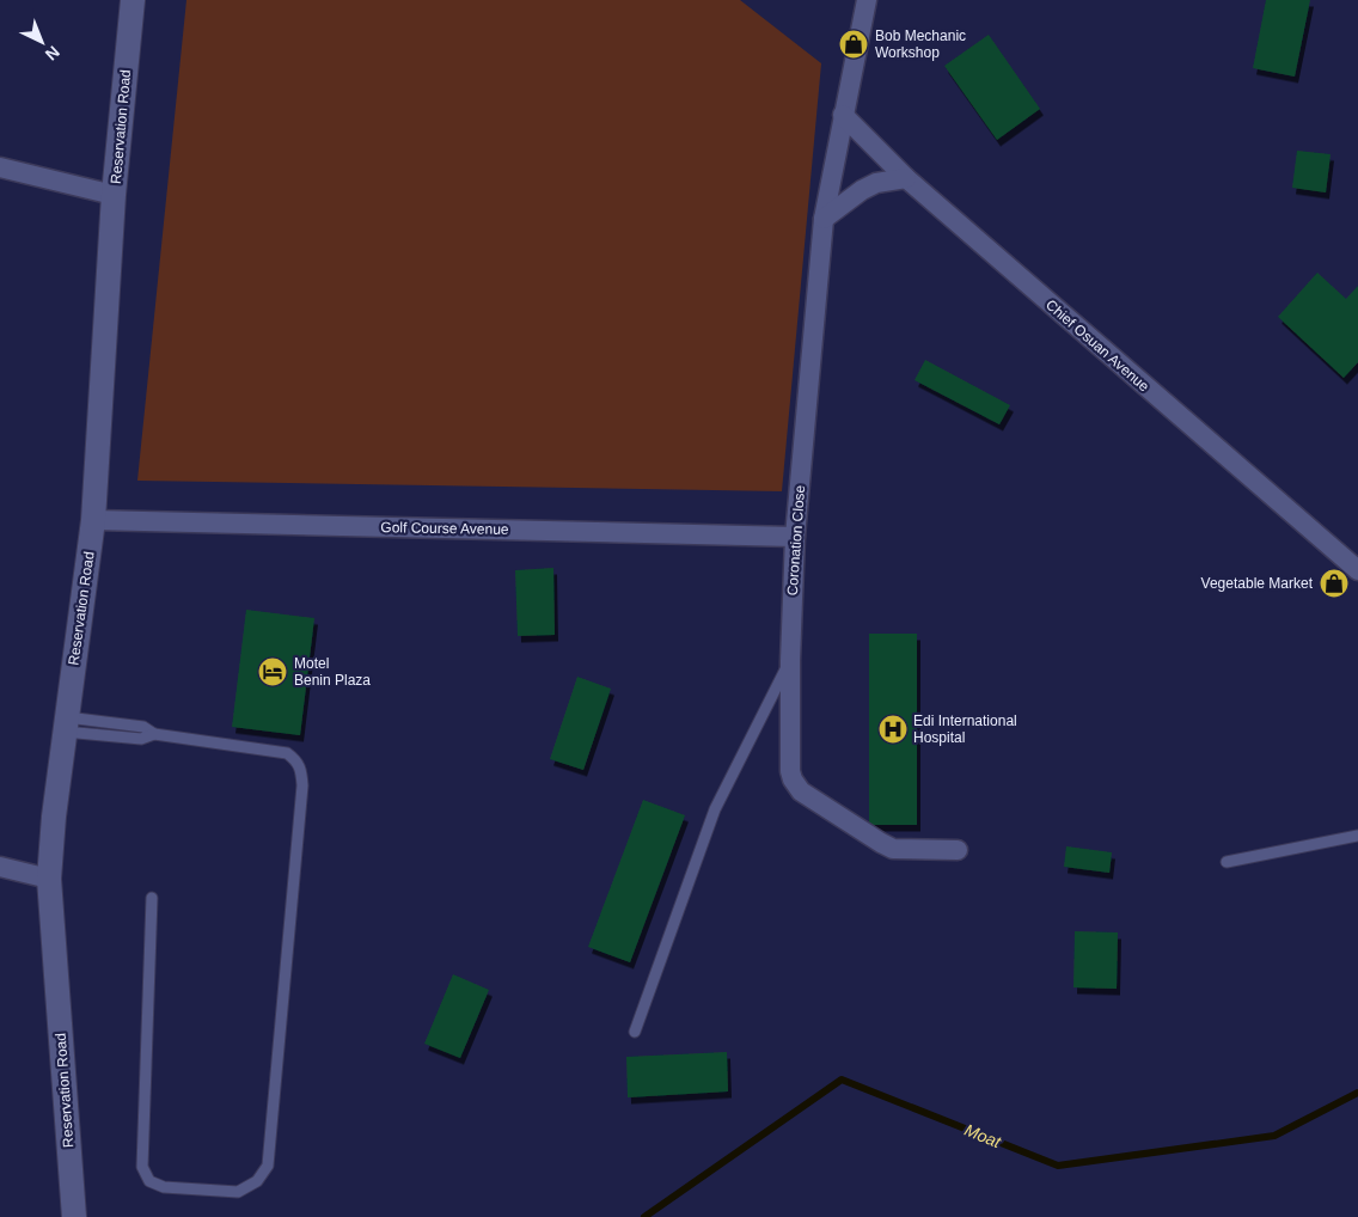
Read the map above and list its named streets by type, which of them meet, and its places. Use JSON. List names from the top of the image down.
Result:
{
  "streets": {
    "street": [
      "Reservation Road",
      "Chief Osuan Avenue",
      "Golf Course Avenue",
      "Coronation Close"
    ]
  },
  "crossings": [
    ["Reservation Road", "Golf Course Avenue"],
    ["Chief Osuan Avenue", "Coronation Close"],
    ["Golf Course Avenue", "Coronation Close"]
  ],
  "water": ["Moat"],
  "places": {
    "shop": ["Bob Mechanic Workshop", "Vegetable Market"],
    "hotel": ["Motel Benin Plaza"],
    "hospital": ["Edi International Hospital"]
  },
  "north": "bottom right"
}
